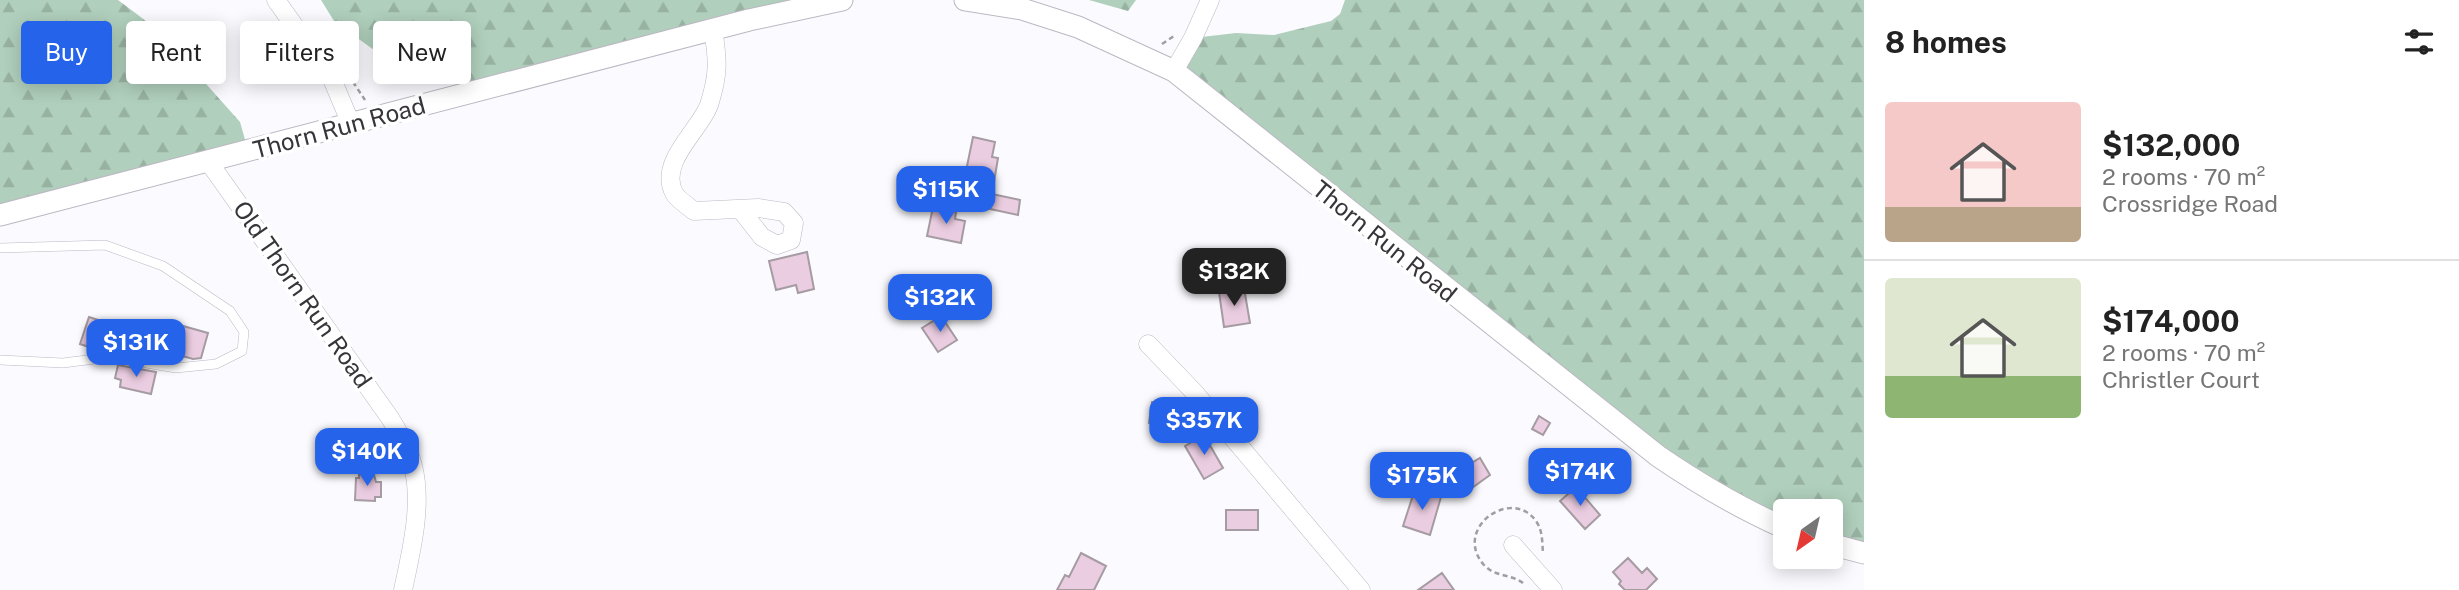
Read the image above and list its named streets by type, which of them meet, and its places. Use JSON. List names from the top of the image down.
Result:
{
  "streets": {
    "street": ["Thorn Run Road", "Old Thorn Run Road"]
  },
  "crossings": [
    ["Thorn Run Road", "Old Thorn Run Road"]
  ],
  "north": "bottom left",
  "page": {
    "heading": "8 homes",
    "chip": [
      "Buy",
      "Rent",
      "Filters",
      "New"
    ],
    "list": [
      {
        "name": "$132,000",
        "note": "2 rooms · 70 m² · Crossridge Road"
      },
      {
        "name": "$174,000",
        "note": "2 rooms · 70 m² · Christler Court"
      }
    ],
    "price": [
      "$115K",
      "$132K",
      "$132K",
      "$131K",
      "$357K",
      "$140K",
      "$174K",
      "$175K"
    ]
  }
}
